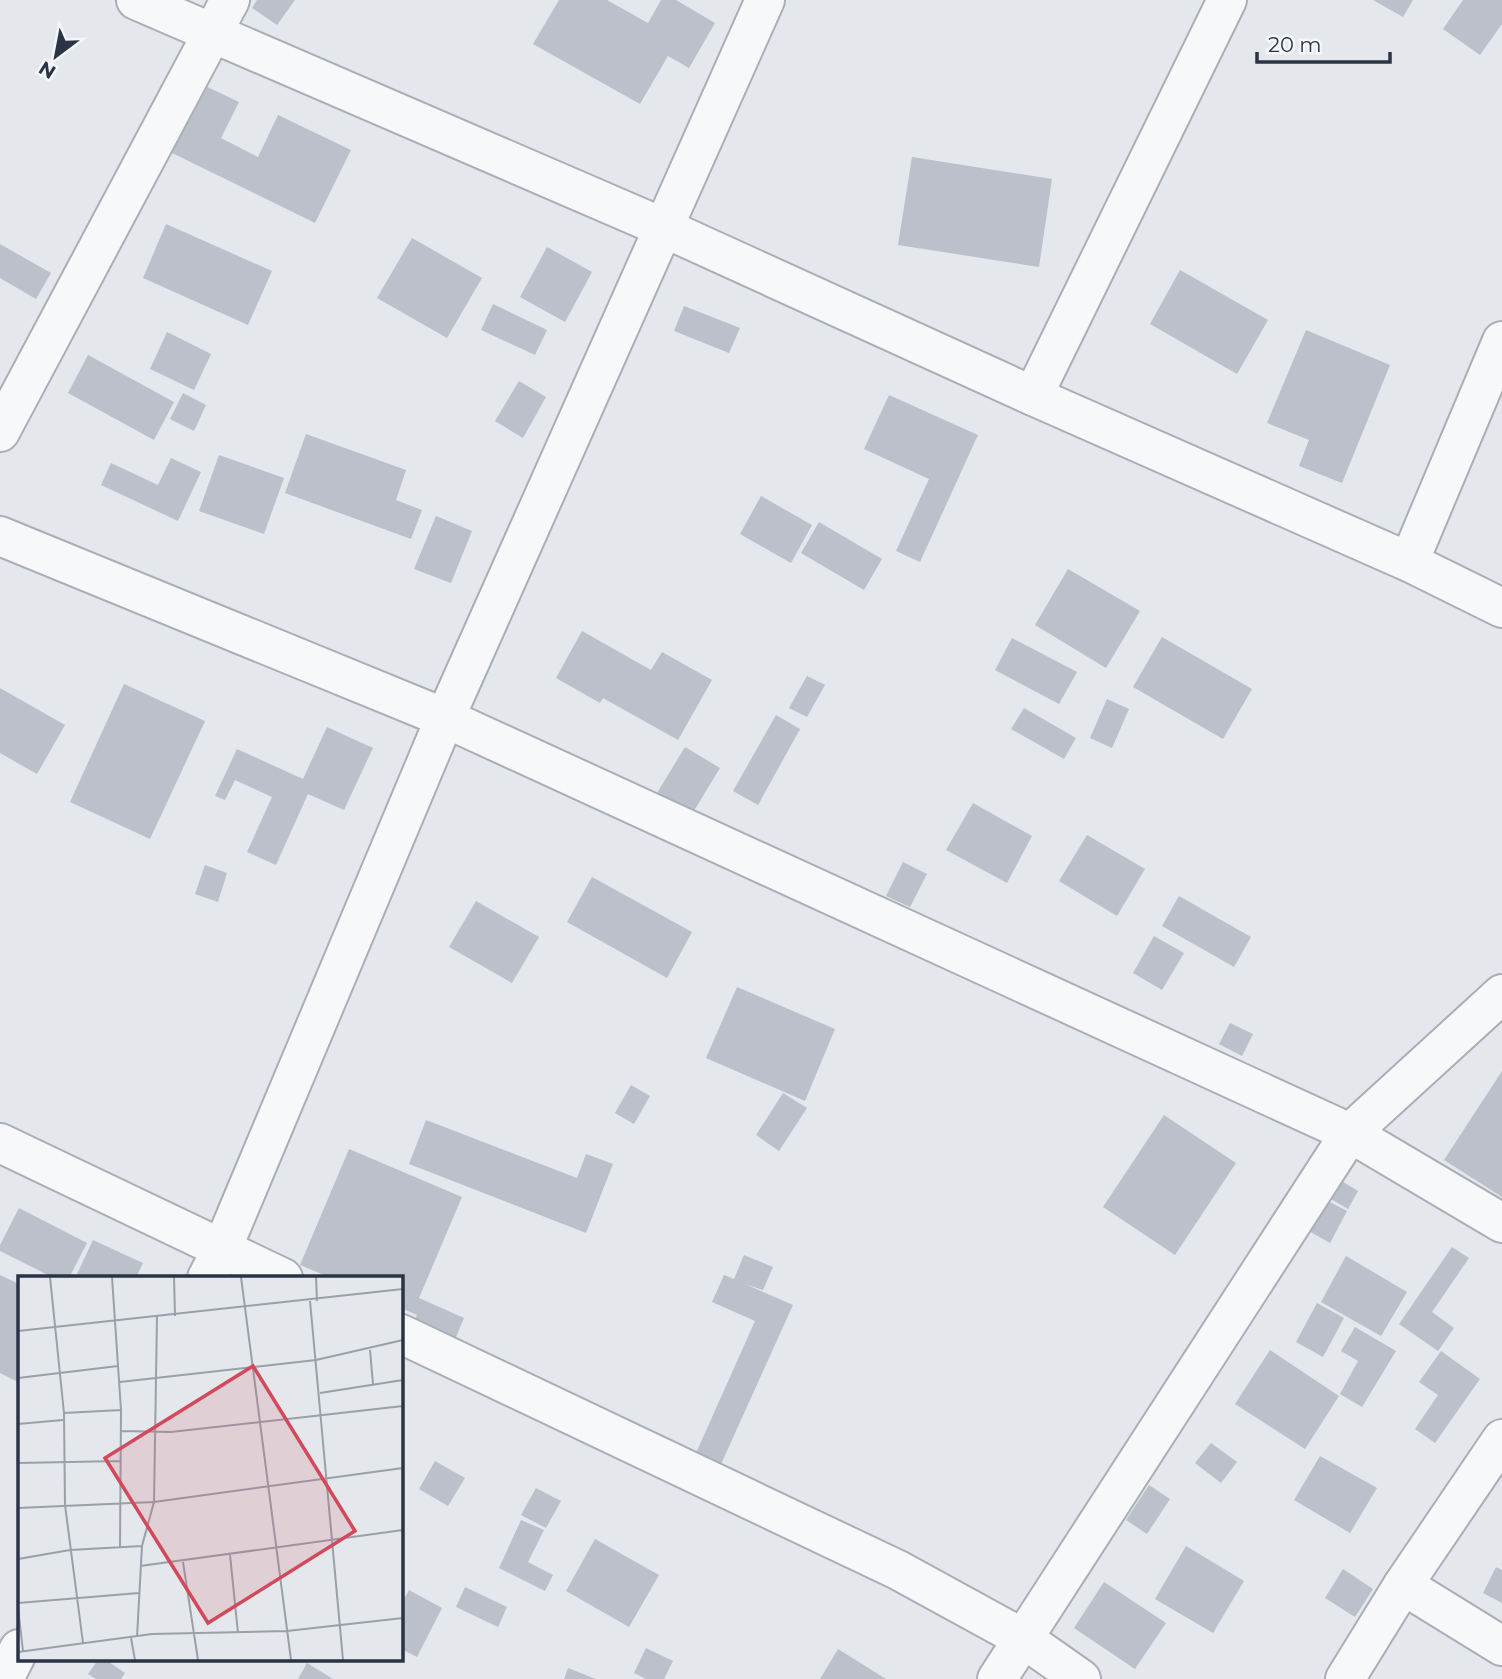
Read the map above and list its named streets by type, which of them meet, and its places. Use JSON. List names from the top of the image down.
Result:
{
  "scale_bar": "20 m",
  "north": "bottom left"
}
